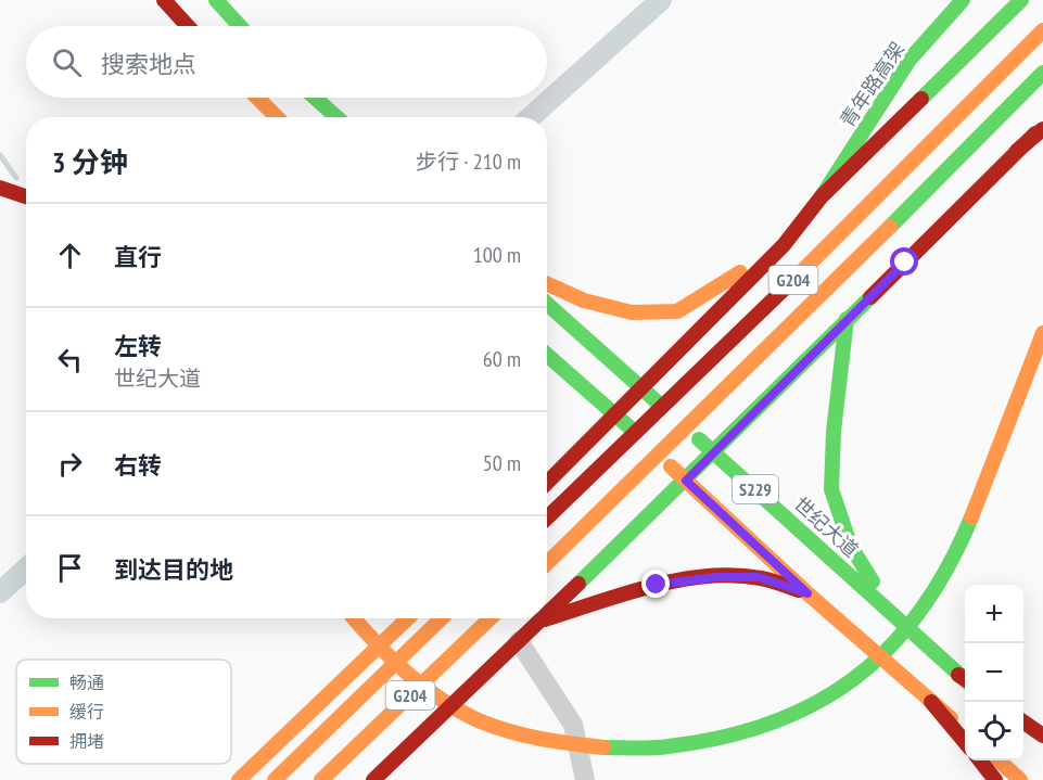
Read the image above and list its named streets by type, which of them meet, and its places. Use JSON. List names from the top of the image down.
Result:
{
  "streets": {
    "main road": [
      "青年路高架",
      "G204",
      "S229",
      "世纪大道"
    ]
  },
  "legend": ["畅通", "缓行", "拥堵"],
  "page": {
    "search": "搜索地点",
    "heading": ["3 分钟", "步行 · 210 m"],
    "list": [
      ["直行", "100 m"],
      ["左转", "世纪大道", "60 m"],
      ["右转", "50 m"],
      "到达目的地"
    ],
    "map_buttons": ["+", "−"]
  }
}
